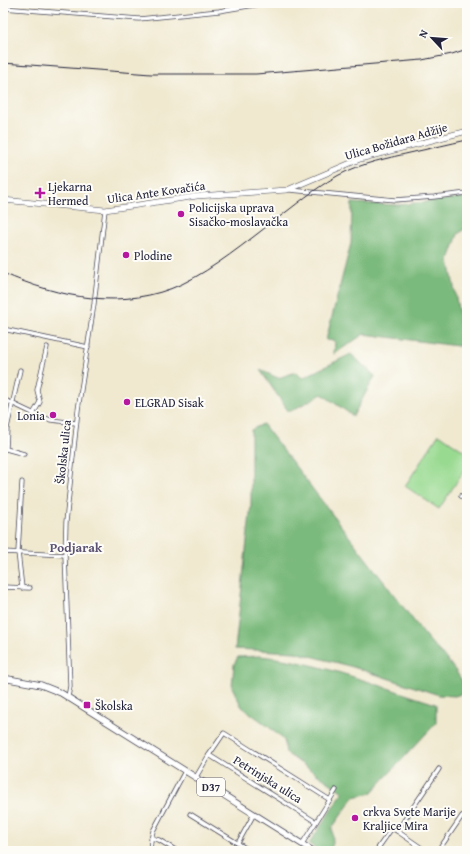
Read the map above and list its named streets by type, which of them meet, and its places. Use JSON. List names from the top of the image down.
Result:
{
  "streets": {
    "main road": ["Ulica Božidara Adžije", "Ulica Ante Kovačića", "D37"],
    "street": ["Školska ulica", "Petrinjska ulica"]
  },
  "crossings": [
    ["Ulica Božidara Adžije", "Ulica Ante Kovačića"],
    ["Ulica Ante Kovačića", "Školska ulica"],
    ["Školska ulica", "D37"]
  ],
  "districts": ["Podjarak"],
  "places": {
    "health": ["Ljekarna Hermed"],
    "other": [
      "Policijska uprava Sisačko-moslavačka",
      "Plodine",
      "ELGRAD Sisak",
      "Lonia",
      "crkva Svete Marije Kraljice Mira"
    ],
    "transit": ["Školska"]
  },
  "north": "top left"
}
